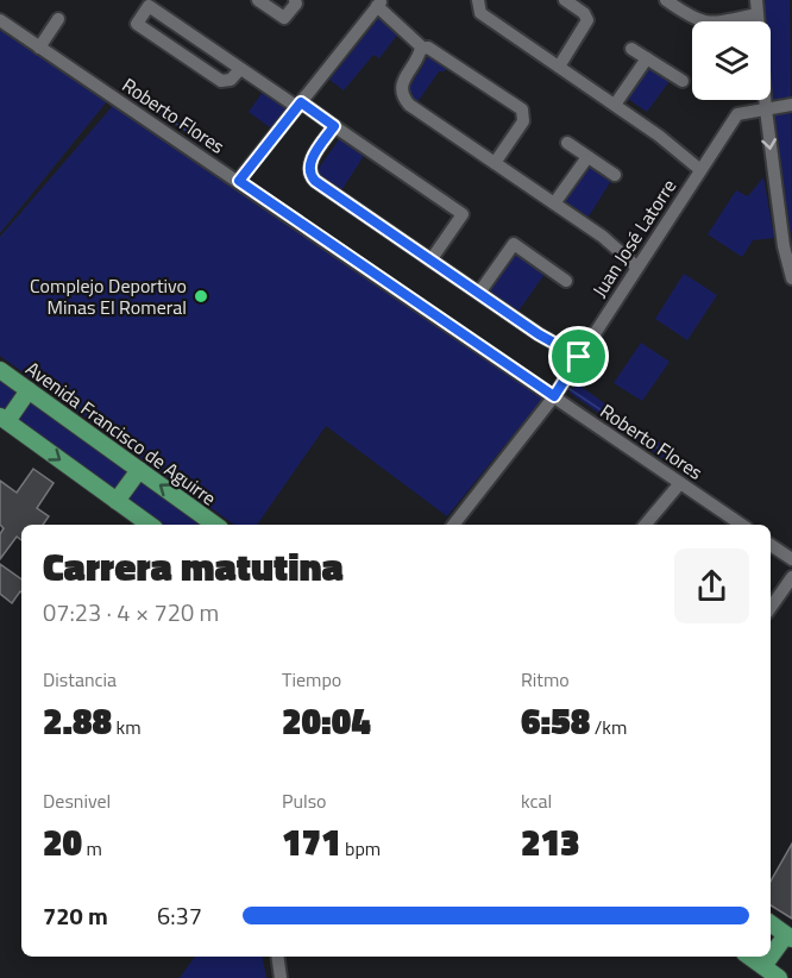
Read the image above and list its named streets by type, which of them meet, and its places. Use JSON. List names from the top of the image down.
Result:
{
  "streets": {
    "main road": ["Avenida Francisco de Aguirre"],
    "street": ["Roberto Flores", "Juan José Latorre"]
  },
  "crossings": [
    ["Roberto Flores", "Juan José Latorre"]
  ],
  "places": ["Complejo Deportivo Minas El Romeral"],
  "page": {
    "heading": ["Carrera matutina", "07:23 · 4 × 720 m"],
    "stats": [
      ["Distancia", "2.88 km"],
      ["Tiempo", "20:04"],
      ["Ritmo", "6:58 /km"],
      ["Desnivel", "20 m"],
      ["Pulso", "171 bpm"],
      ["kcal", "213"]
    ],
    "list": [
      {
        "name": "720 m",
        "note": "6:37"
      }
    ]
  }
}
